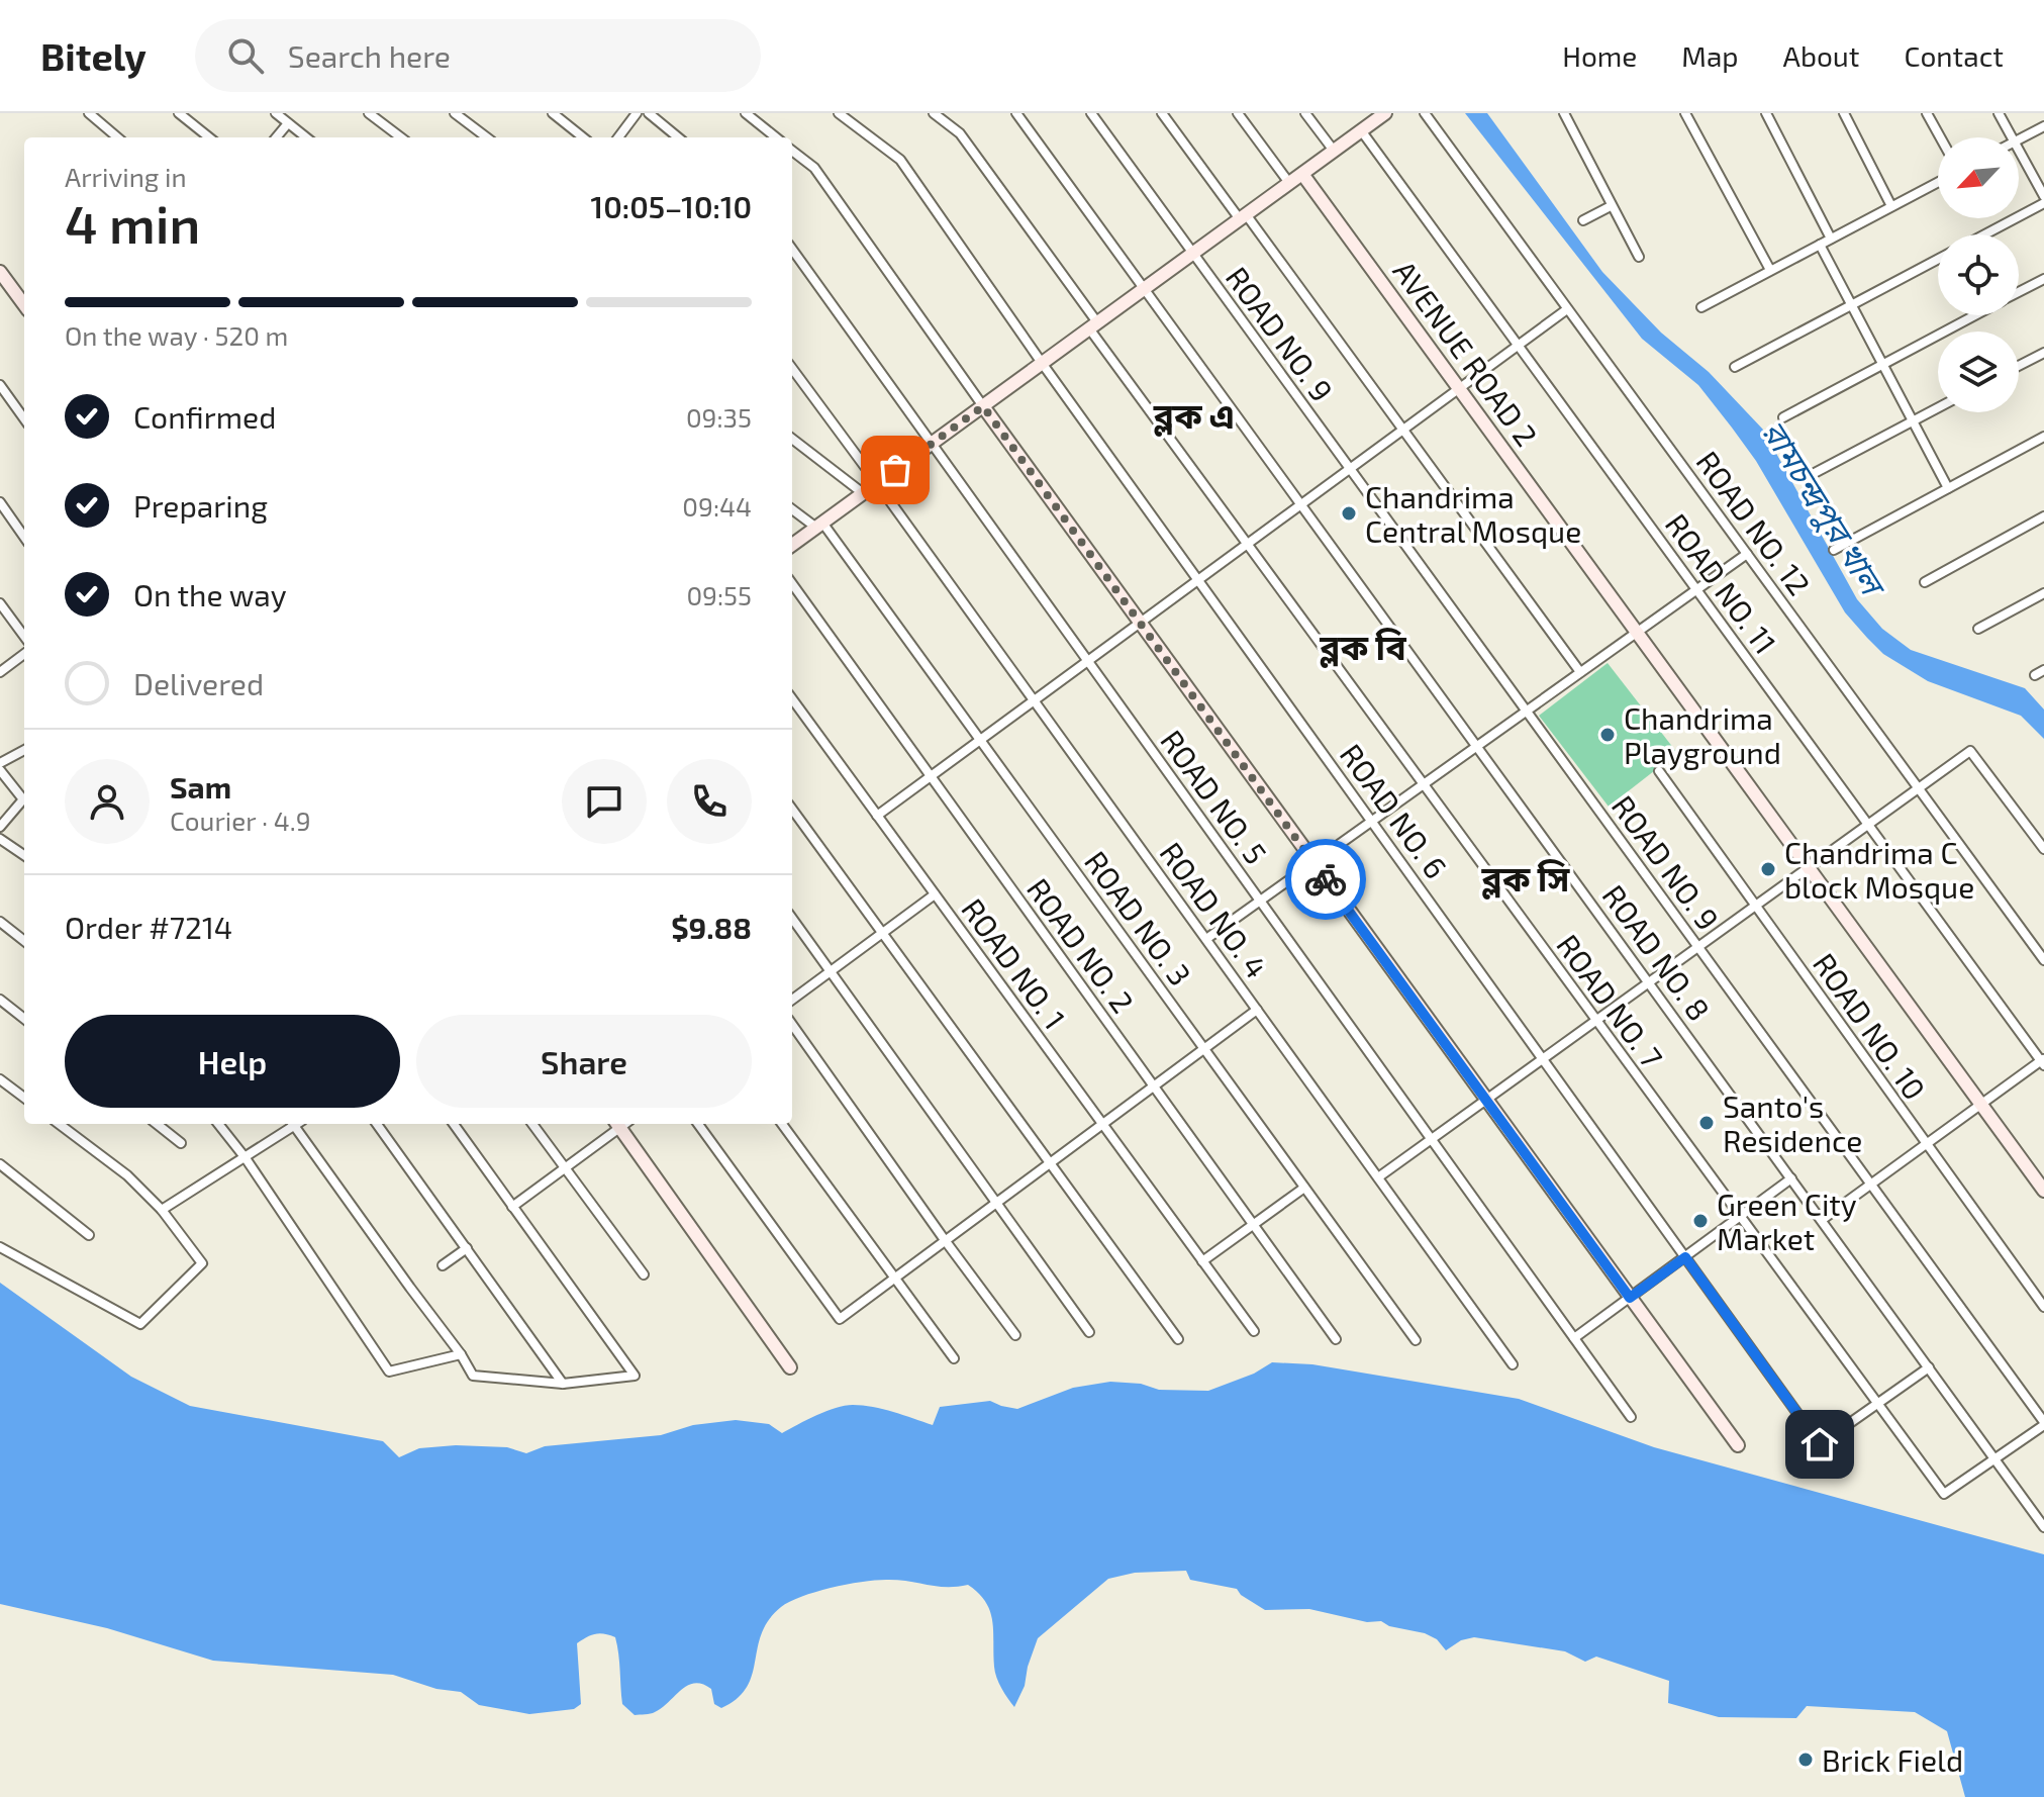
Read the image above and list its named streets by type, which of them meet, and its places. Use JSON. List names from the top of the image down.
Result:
{
  "streets": {
    "street": [
      "ROAD NO. 9",
      "AVENUE ROAD 2",
      "ROAD NO. 12",
      "ROAD NO. 11",
      "ROAD NO. 5",
      "ROAD NO. 6",
      "ROAD NO. 4",
      "ROAD NO. 3",
      "ROAD NO. 2",
      "ROAD NO. 8",
      "ROAD NO. 1",
      "ROAD NO. 7",
      "ROAD NO. 10"
    ]
  },
  "crossings": [
    ["ROAD NO. 6", "ROAD NO. 7"],
    ["ROAD NO. 8", "ROAD NO. 7"]
  ],
  "districts": ["ব্লক এ", "ব্লক বি", "ব্লক সি"],
  "water": ["রামচন্দ্রপুর খাল"],
  "places": [
    "Chandrima Central Mosque",
    "Chandrima Playground",
    "Chandrima C block Mosque",
    "Santo's Residence",
    "Green City Market",
    "Brick Field"
  ],
  "north": "bottom left",
  "page": {
    "header": "Bitely",
    "search": "Search here",
    "nav": [
      "Home",
      "Map",
      "About",
      "Contact"
    ],
    "heading": ["4 min", "Arriving in", "10:05–10:10"],
    "panel": [
      "Sam",
      "Courier · 4.9",
      "Order #7214",
      "$9.88"
    ],
    "bar": "On the way · 520 m",
    "list": [
      ["Confirmed", "09:35"],
      ["Preparing", "09:44"],
      ["On the way", "09:55"],
      "Delivered"
    ],
    "buttons": ["Help", "Share"]
  }
}
